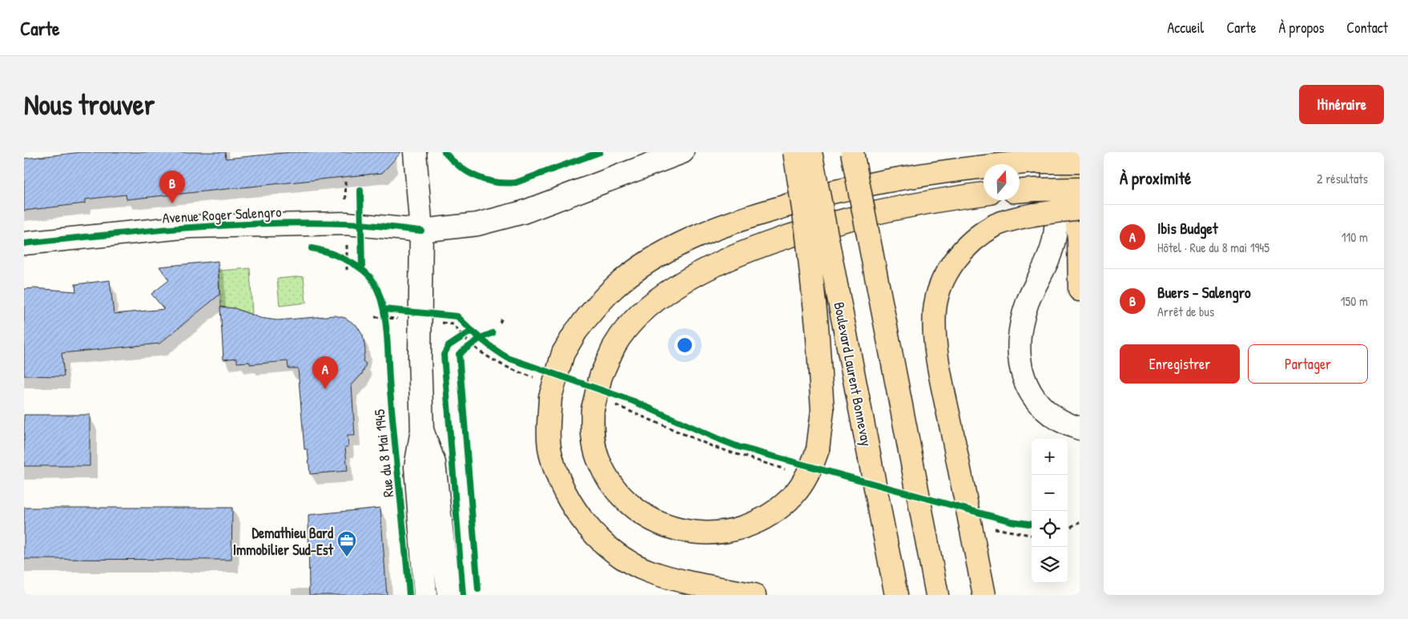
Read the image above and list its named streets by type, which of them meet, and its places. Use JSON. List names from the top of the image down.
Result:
{
  "streets": {
    "highway": ["Boulevard Laurent Bonnevay"],
    "street": ["Avenue Roger Salengro", "Rue du 8 Mai 1945"]
  },
  "places": {
    "office": ["Demathieu Bard Immobilier Sud-Est"]
  },
  "north": "top",
  "page": {
    "header": "Carte",
    "nav": [
      "Accueil",
      "Carte",
      "À propos",
      "Contact"
    ],
    "buttons": [
      "Itinéraire",
      ["Enregistrer", "Partager"]
    ],
    "title": "Nous trouver",
    "heading": ["À proximité", "2 résultats"],
    "pins": ["B", "A"],
    "list": [
      {
        "mark": "A",
        "name": "Ibis Budget",
        "note": "Hôtel · Rue du 8 mai 1945",
        "value": "110 m"
      },
      {
        "mark": "B",
        "name": "Buers - Salengro",
        "note": "Arrêt de bus",
        "value": "150 m"
      }
    ],
    "map_buttons": ["+", "−"]
  }
}
